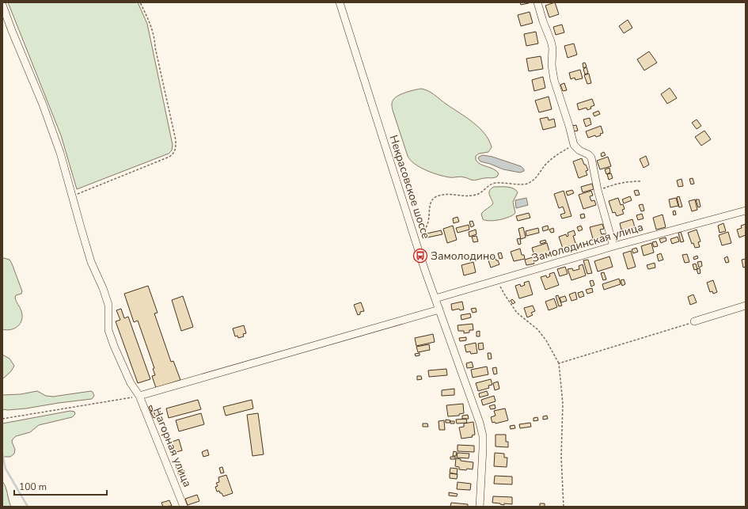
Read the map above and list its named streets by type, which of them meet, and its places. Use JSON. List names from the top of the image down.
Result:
{
  "streets": {
    "street": ["Некрасовское шоссе", "Замолодинская улица", "Нагорная улица"]
  },
  "crossings": [
    ["Некрасовское шоссе", "Замолодинская улица"]
  ],
  "places": {
    "bus stop": ["Замолодино"]
  },
  "scale_bar": "100 m"
}
